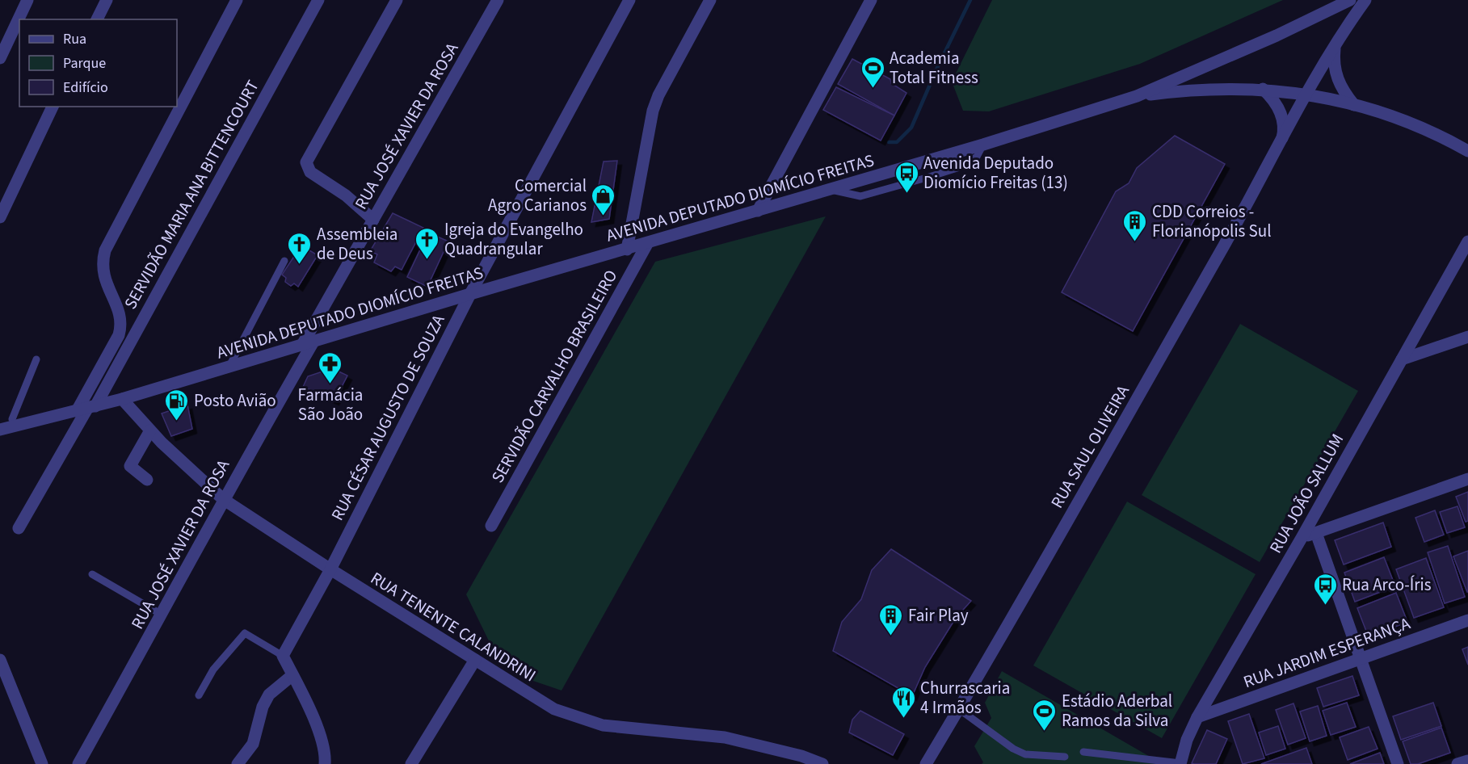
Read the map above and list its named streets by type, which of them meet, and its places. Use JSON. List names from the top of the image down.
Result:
{
  "streets": {
    "street": [
      "RUA JOSÉ XAVIER DA ROSA",
      "SERVIDÃO MARIA ANA BITTENCOURT",
      "AVENIDA DEPUTADO DIOMÍCIO FREITAS",
      "SERVIDÃO CARVALHO BRASILEIRO",
      "RUA CÉSAR AUGUSTO DE SOUZA",
      "RUA SAUL OLIVEIRA",
      "RUA JOÃO SALLUM",
      "RUA TENENTE CALANDRINI",
      "RUA JARDIM ESPERANÇA"
    ]
  },
  "crossings": [
    ["RUA JOSÉ XAVIER DA ROSA", "AVENIDA DEPUTADO DIOMÍCIO FREITAS"],
    ["RUA JOSÉ XAVIER DA ROSA", "RUA TENENTE CALANDRINI"],
    ["SERVIDÃO MARIA ANA BITTENCOURT", "AVENIDA DEPUTADO DIOMÍCIO FREITAS"],
    ["AVENIDA DEPUTADO DIOMÍCIO FREITAS", "SERVIDÃO CARVALHO BRASILEIRO"],
    ["AVENIDA DEPUTADO DIOMÍCIO FREITAS", "RUA CÉSAR AUGUSTO DE SOUZA"],
    ["AVENIDA DEPUTADO DIOMÍCIO FREITAS", "RUA SAUL OLIVEIRA"],
    ["AVENIDA DEPUTADO DIOMÍCIO FREITAS", "RUA TENENTE CALANDRINI"],
    ["RUA CÉSAR AUGUSTO DE SOUZA", "RUA TENENTE CALANDRINI"],
    ["RUA JOÃO SALLUM", "RUA JARDIM ESPERANÇA"]
  ],
  "places": {
    "sports": ["Academia Total Fitness", "Estádio Aderbal Ramos da Silva"],
    "bus stop": ["Avenida Deputado Diomício Freitas (13)", "Rua Arco-Íris"],
    "shop": ["Comercial Agro Carianos"],
    "building": ["CDD Correios - Florianópolis Sul", "Fair Play"],
    "church": ["Igreja do Evangelho Quadrangular", "Assembleia de Deus"],
    "pharmacy": ["Farmácia São João"],
    "fuel station": ["Posto Avião"],
    "restaurant": ["Churrascaria 4 Irmãos"]
  },
  "legend": ["Rua", "Parque", "Edifício"]
}
